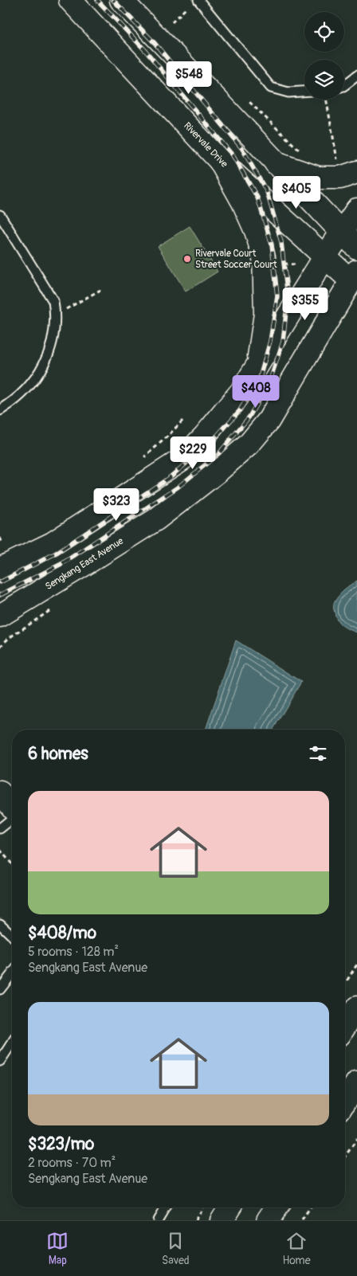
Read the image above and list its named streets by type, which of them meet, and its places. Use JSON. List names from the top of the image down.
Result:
{
  "streets": {
    "main road": ["Rivervale Drive", "Sengkang East Avenue"]
  },
  "crossings": [
    ["Rivervale Drive", "Sengkang East Avenue"]
  ],
  "places": ["Rivervale Court Street Soccer Court"],
  "page": {
    "price": [
      "$548",
      "$405",
      "$355",
      "$408",
      "$229",
      "$323"
    ],
    "heading": "6 homes",
    "list": [
      {
        "name": "$408/mo",
        "note": "5 rooms · 128 m² · Sengkang East Avenue"
      },
      {
        "name": "$323/mo",
        "note": "2 rooms · 70 m² · Sengkang East Avenue"
      }
    ],
    "tabs": ["Map", "Saved", "Home"]
  }
}
